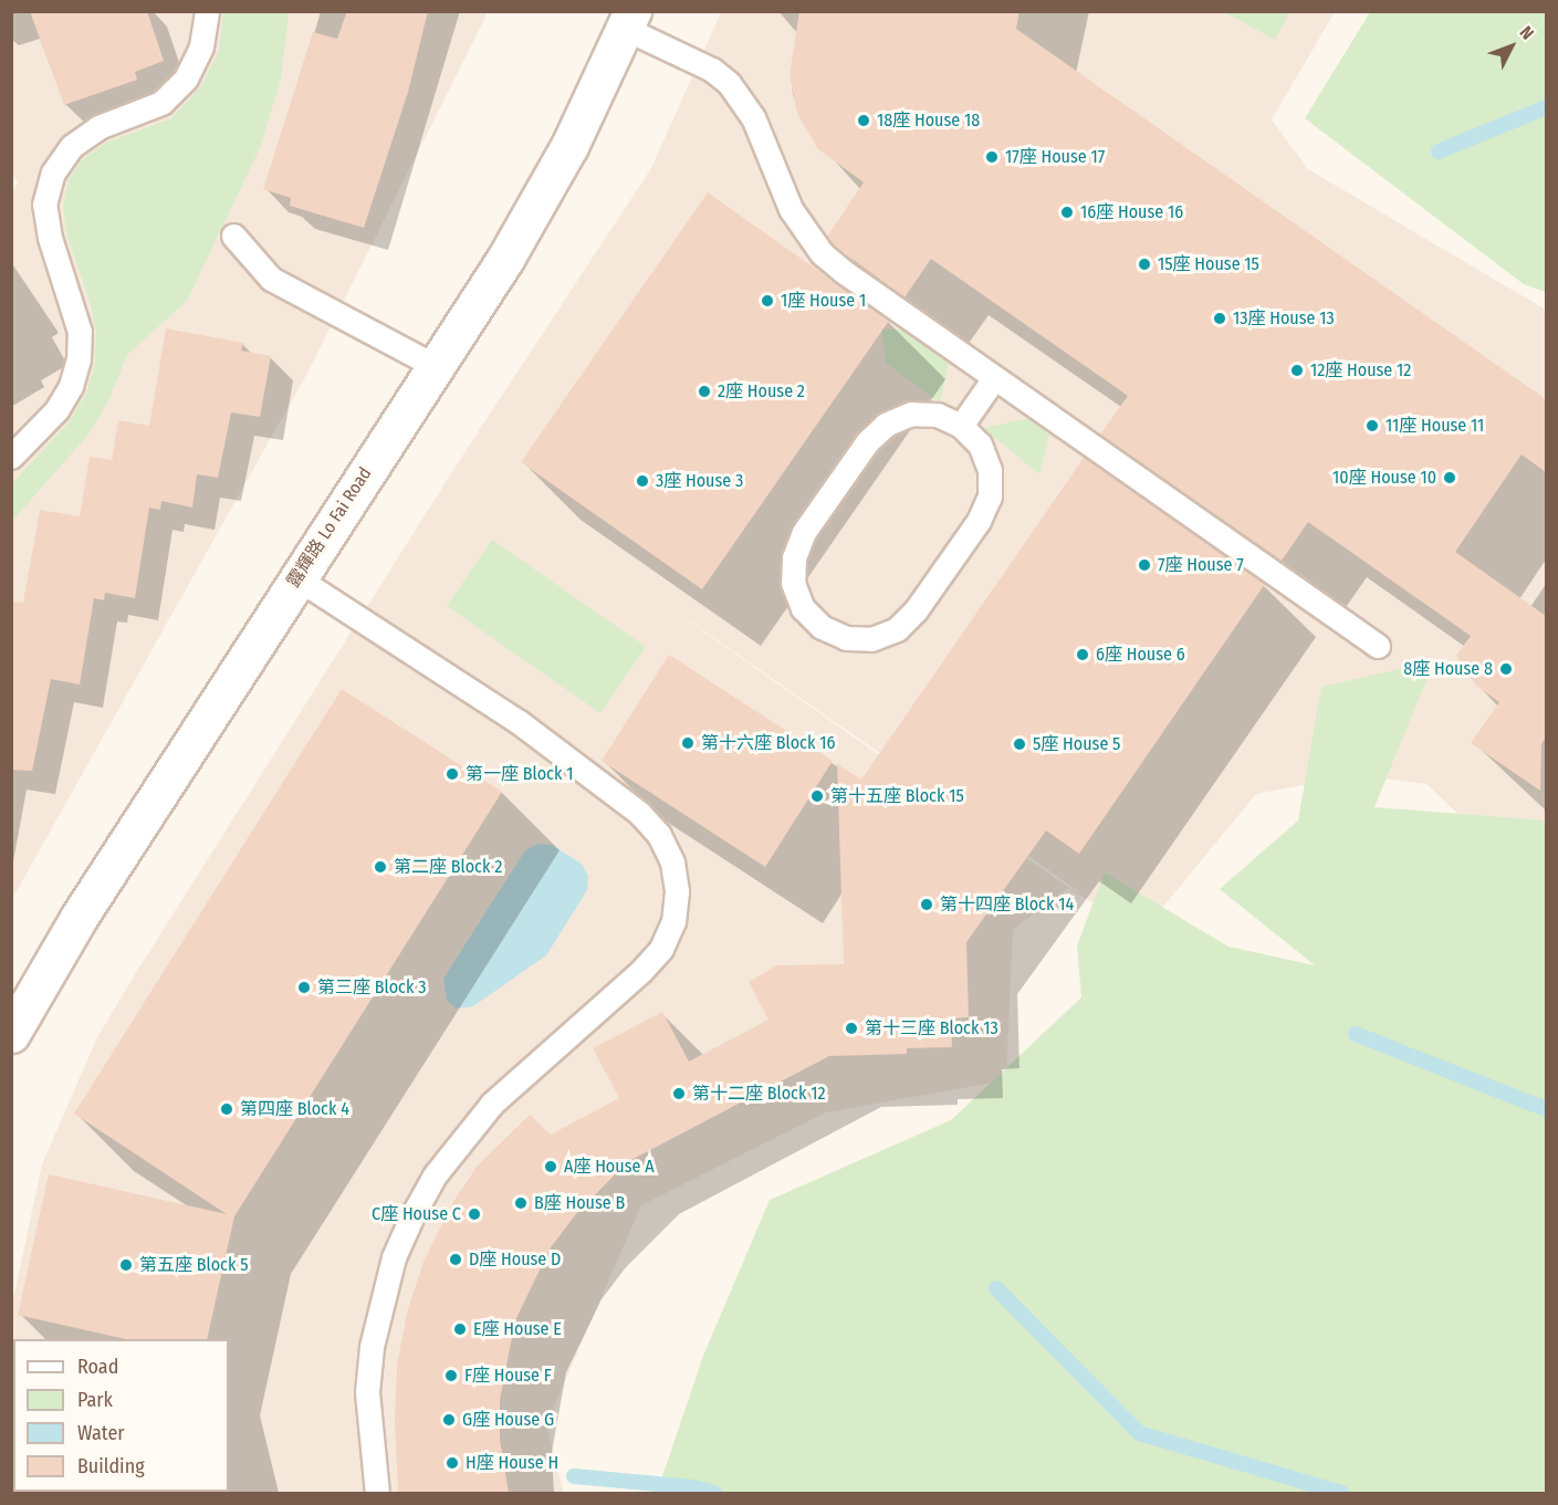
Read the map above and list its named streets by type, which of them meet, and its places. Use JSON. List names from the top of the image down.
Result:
{
  "streets": {
    "street": ["露輝路 Lo Fai Road"]
  },
  "places": [
    "18座 House 18",
    "17座 House 17",
    "16座 House 16",
    "15座 House 15",
    "1座 House 1",
    "13座 House 13",
    "12座 House 12",
    "2座 House 2",
    "11座 House 11",
    "10座 House 10",
    "3座 House 3",
    "7座 House 7",
    "6座 House 6",
    "8座 House 8",
    "第十六座 Block 16",
    "5座 House 5",
    "第一座 Block 1",
    "第十五座 Block 15",
    "第二座 Block 2",
    "第十四座 Block 14",
    "第三座 Block 3",
    "第十三座 Block 13",
    "第十二座 Block 12",
    "第四座 Block 4",
    "A座 House A",
    "B座 House B",
    "C座 House C",
    "D座 House D",
    "第五座 Block 5",
    "E座 House E",
    "F座 House F",
    "G座 House G",
    "H座 House H"
  ],
  "legend": [
    "Road",
    "Park",
    "Water",
    "Building"
  ],
  "north": "top right"
}
